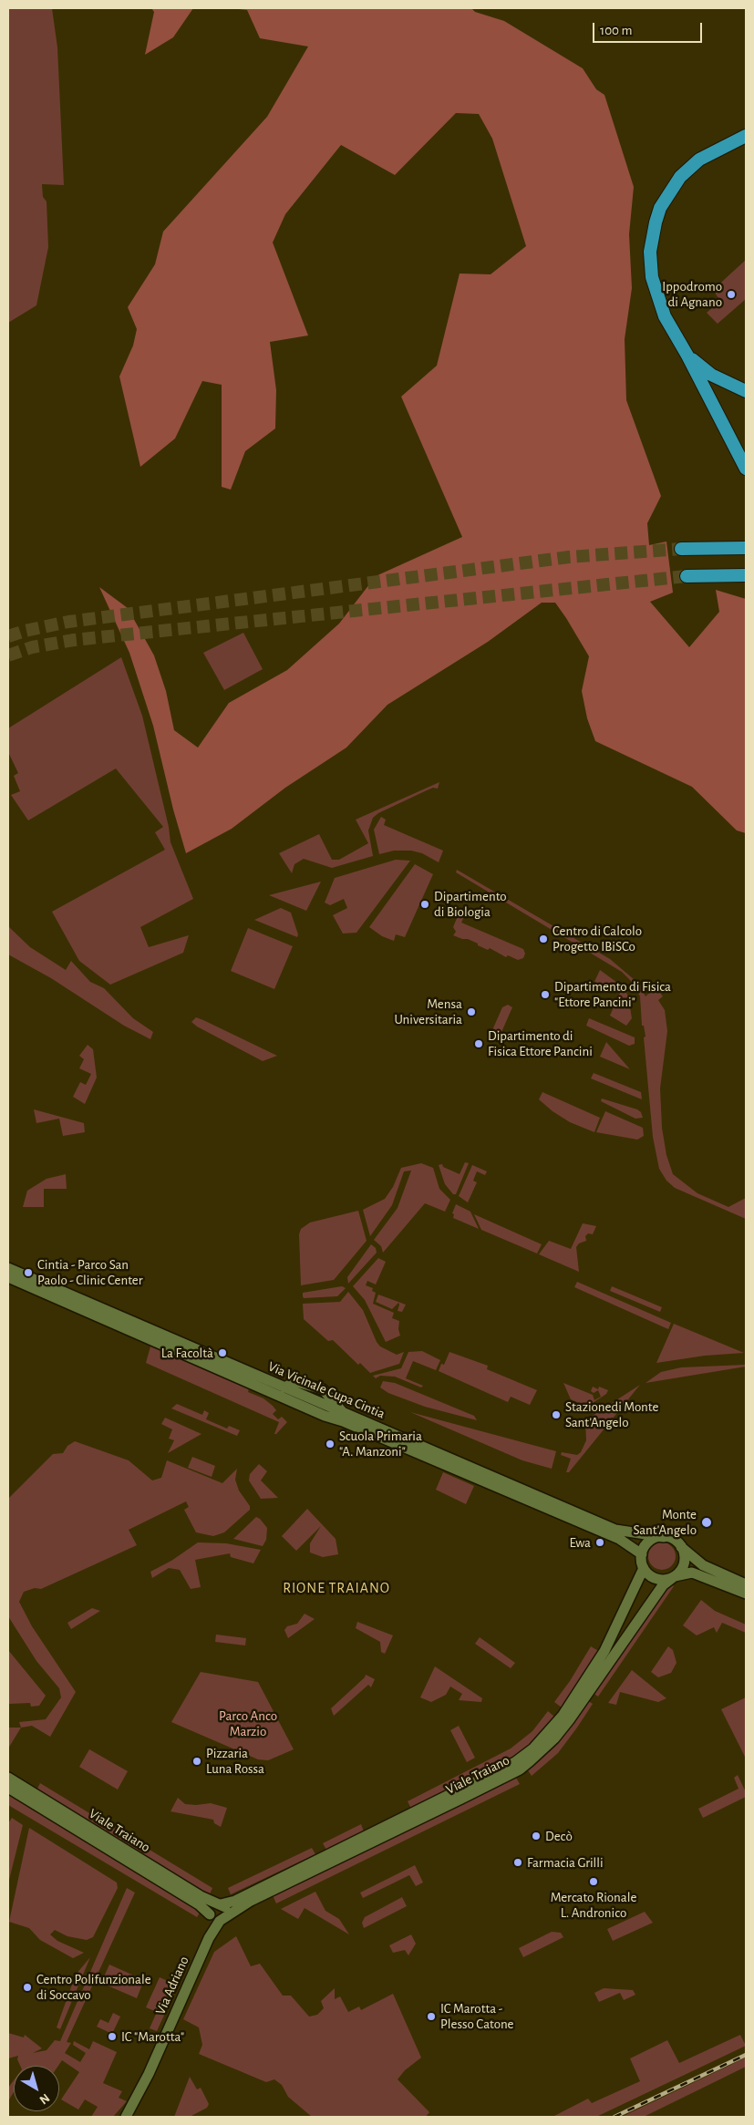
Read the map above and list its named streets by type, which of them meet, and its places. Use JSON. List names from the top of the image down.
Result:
{
  "streets": {
    "main road": ["Via Vicinale Cupa Cintia", "Viale Traiano", "Via Adriano"]
  },
  "crossings": [
    ["Via Vicinale Cupa Cintia", "Viale Traiano"],
    ["Viale Traiano", "Via Adriano"]
  ],
  "districts": ["RIONE TRAIANO"],
  "parks": ["Parco Anco Marzio"],
  "places": [
    "Ippodromo di Agnano",
    "Dipartimento di Biologia",
    "Centro di Calcolo Progetto IBiSCo",
    "Dipartimento di Fisica \"Ettore Pancini\"",
    "Mensa Universitaria",
    "Dipartimento di Fisica Ettore Pancini",
    "Cintia - Parco San Paolo - Clinic Center",
    "La Facoltà",
    "Stazionedi Monte Sant'Angelo",
    "Scuola Primaria \"A. Manzoni\"",
    "Monte Sant'Angelo",
    "Ewa",
    "Pizzaria Luna Rossa",
    "Decò",
    "Farmacia Grilli",
    "Mercato Rionale L. Andronico",
    "Centro Polifunzionale di Soccavo",
    "IC Marotta - Plesso Catone",
    "IC \"Marotta\""
  ],
  "scale_bar": "100 m",
  "north": "bottom right"
}
